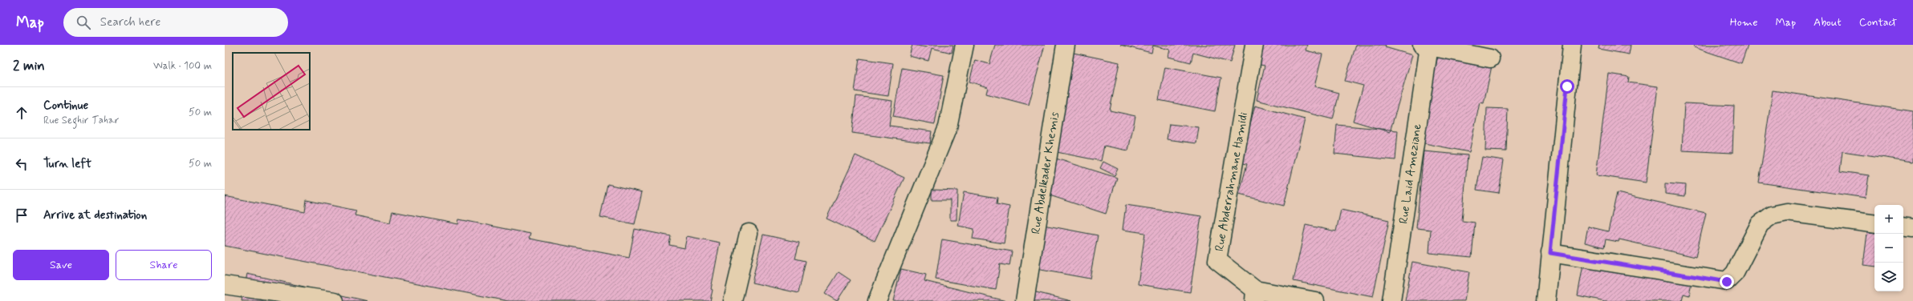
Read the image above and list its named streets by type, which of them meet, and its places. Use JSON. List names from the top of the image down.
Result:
{
  "streets": {
    "street": ["Rue Abdelkader Khemis", "Rue Laid Ameziane", "Rue Abderrahmane Hamidi"]
  },
  "page": {
    "header": "Map",
    "search": "Search here",
    "nav": [
      "Home",
      "Map",
      "About",
      "Contact"
    ],
    "heading": ["2 min", "Walk · 100 m"],
    "list": [
      ["Continue", "Rue Seghir Tahar", "50 m"],
      ["Turn left", "50 m"],
      "Arrive at destination"
    ],
    "map_buttons": ["+", "−"],
    "buttons": ["Save", "Share"]
  }
}
